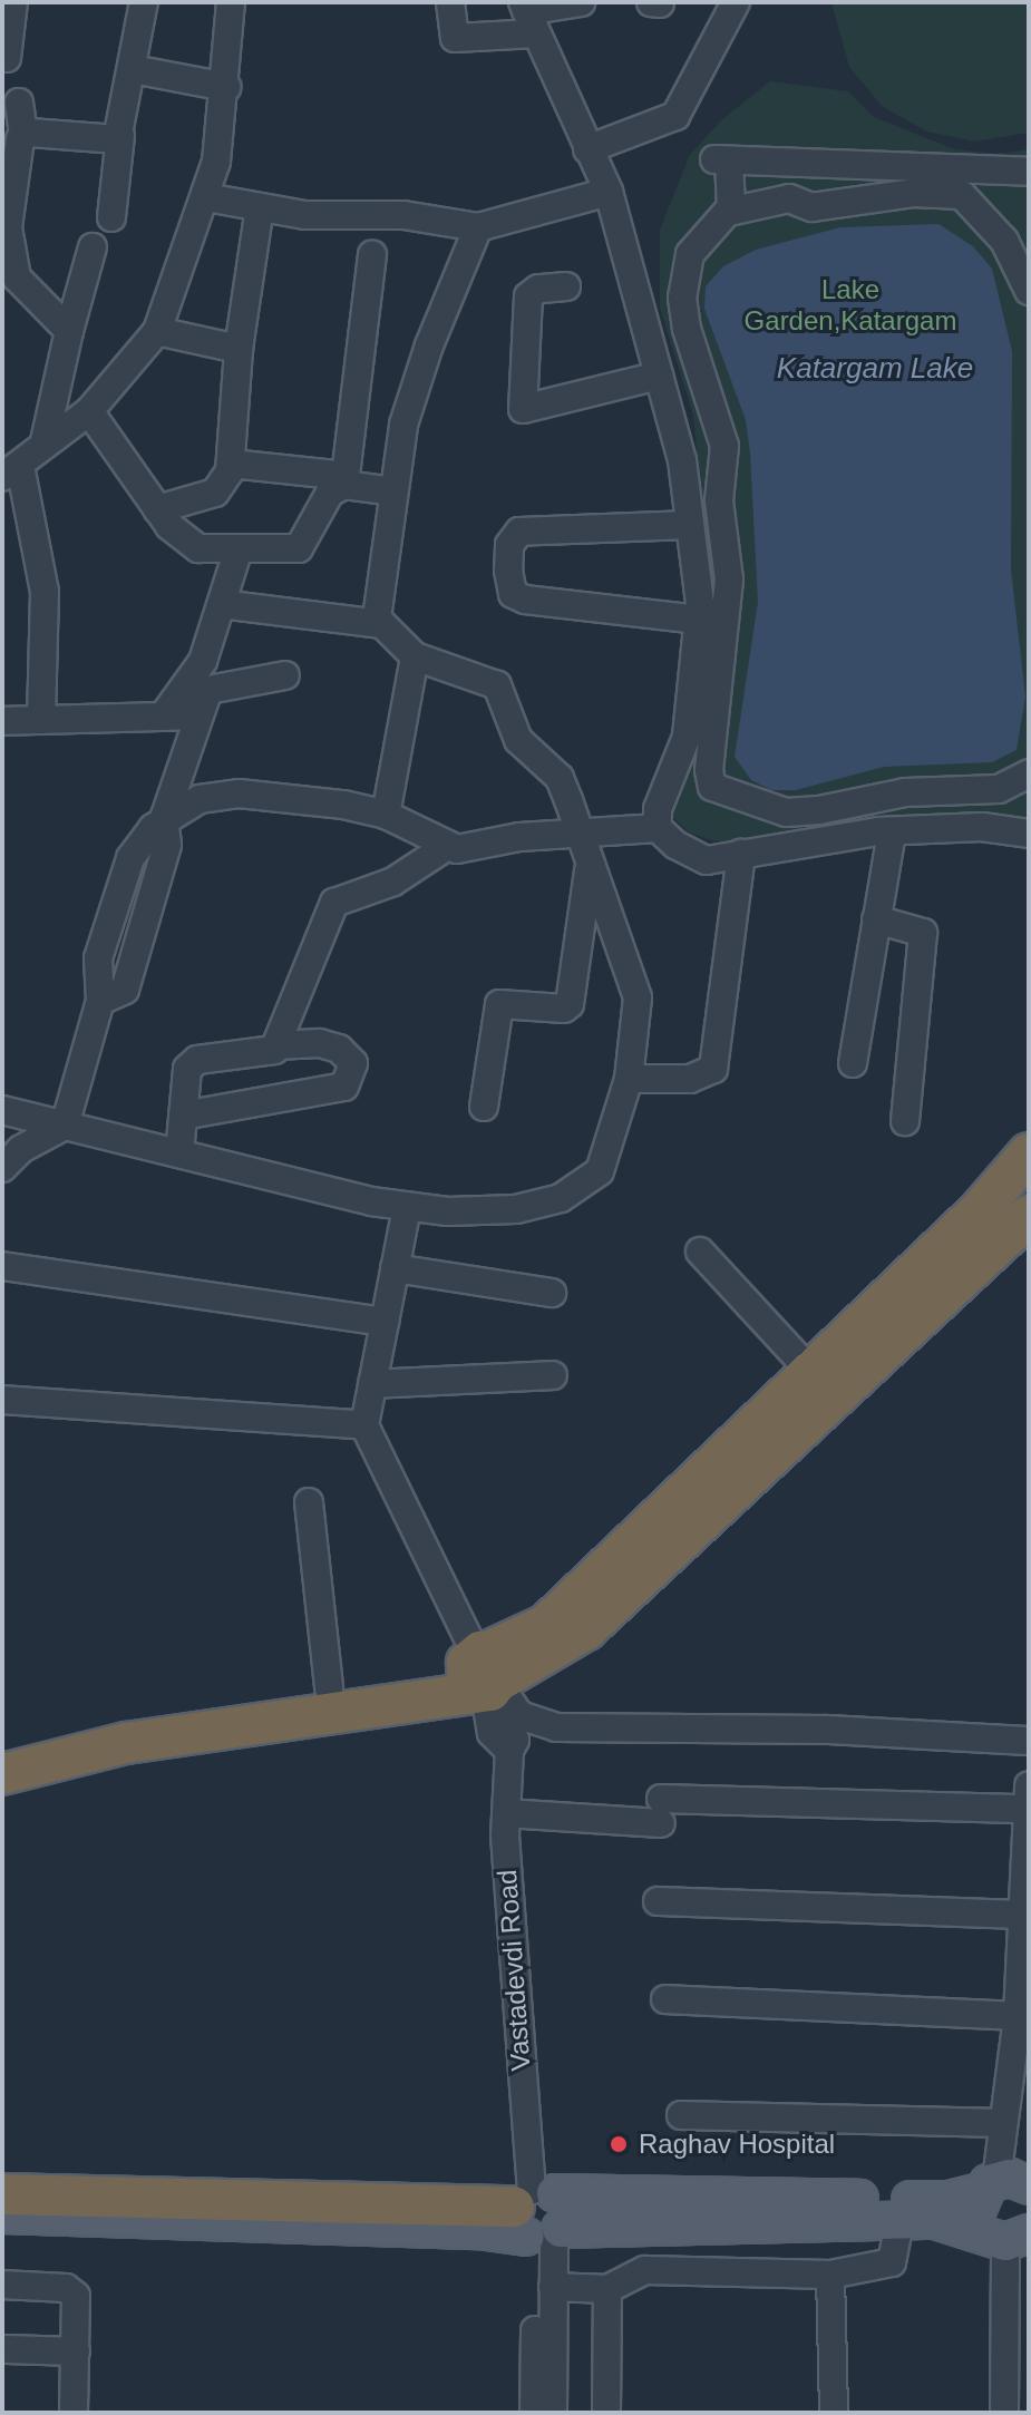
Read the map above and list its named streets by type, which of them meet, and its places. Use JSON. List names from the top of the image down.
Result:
{
  "streets": {
    "street": ["Vastadevdi Road"]
  },
  "water": ["Katargam Lake"],
  "parks": ["Lake Garden,Katargam"],
  "places": ["Raghav Hospital"]
}
